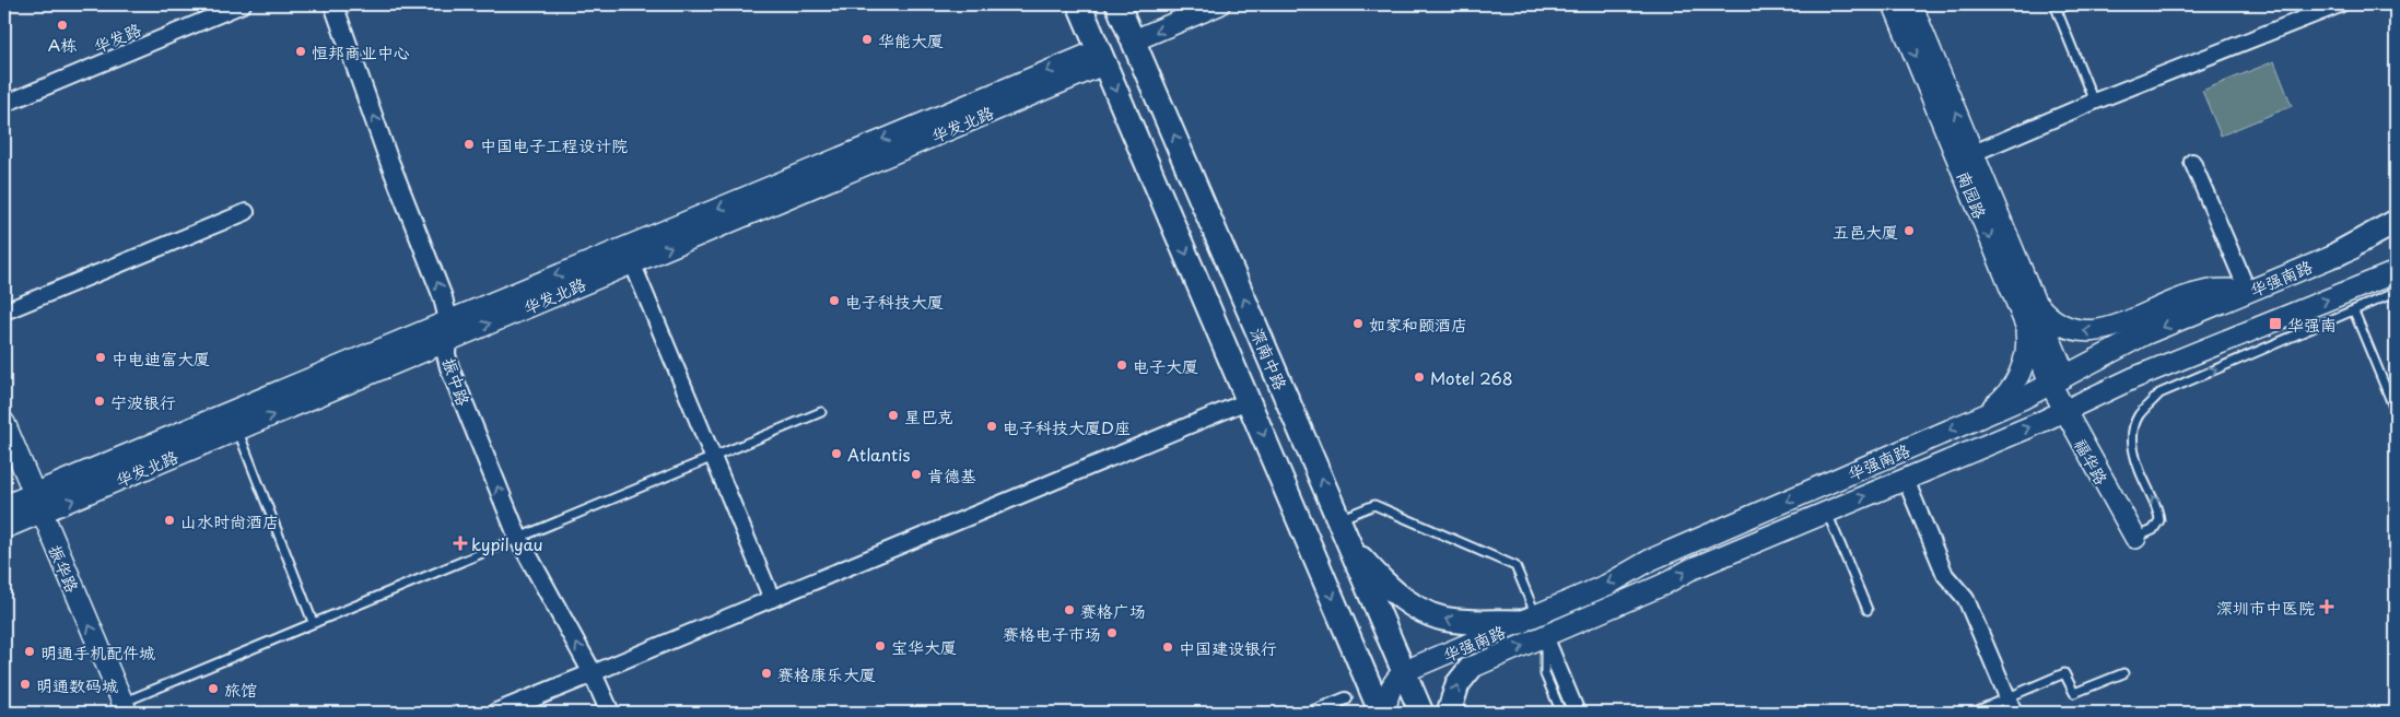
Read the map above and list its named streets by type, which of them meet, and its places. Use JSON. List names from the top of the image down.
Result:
{
  "streets": {
    "main road": [
      "华发北路",
      "南园路",
      "华强南路",
      "深南中路",
      "福华路",
      "振华路"
    ],
    "street": ["华发路", "振中路"]
  },
  "crossings": [
    ["华发北路", "振中路"],
    ["华发北路", "振华路"],
    ["南园路", "华强南路"],
    ["南园路", "福华路"],
    ["华强南路", "深南中路"],
    ["华强南路", "福华路"]
  ],
  "one_way": ["振中路", "振华路"],
  "places": {
    "other": [
      "A栋",
      "华能大厦",
      "恒邦商业中心",
      "中国电子工程设计院",
      "五邑大厦",
      "电子科技大厦",
      "如家和颐酒店",
      "中电迪富大厦",
      "电子大厦",
      "Motel 268",
      "宁波银行",
      "星巴克",
      "电子科技大厦D座",
      "Atlantis",
      "肯德基",
      "山水时尚酒店",
      "赛格广场",
      "赛格电子市场",
      "宝华大厦",
      "中国建设银行",
      "明通手机配件城",
      "赛格康乐大厦",
      "明通数码城",
      "旅馆"
    ],
    "transit": ["华强南"],
    "health": ["kypil yau", "深圳市中医院"]
  }
}
